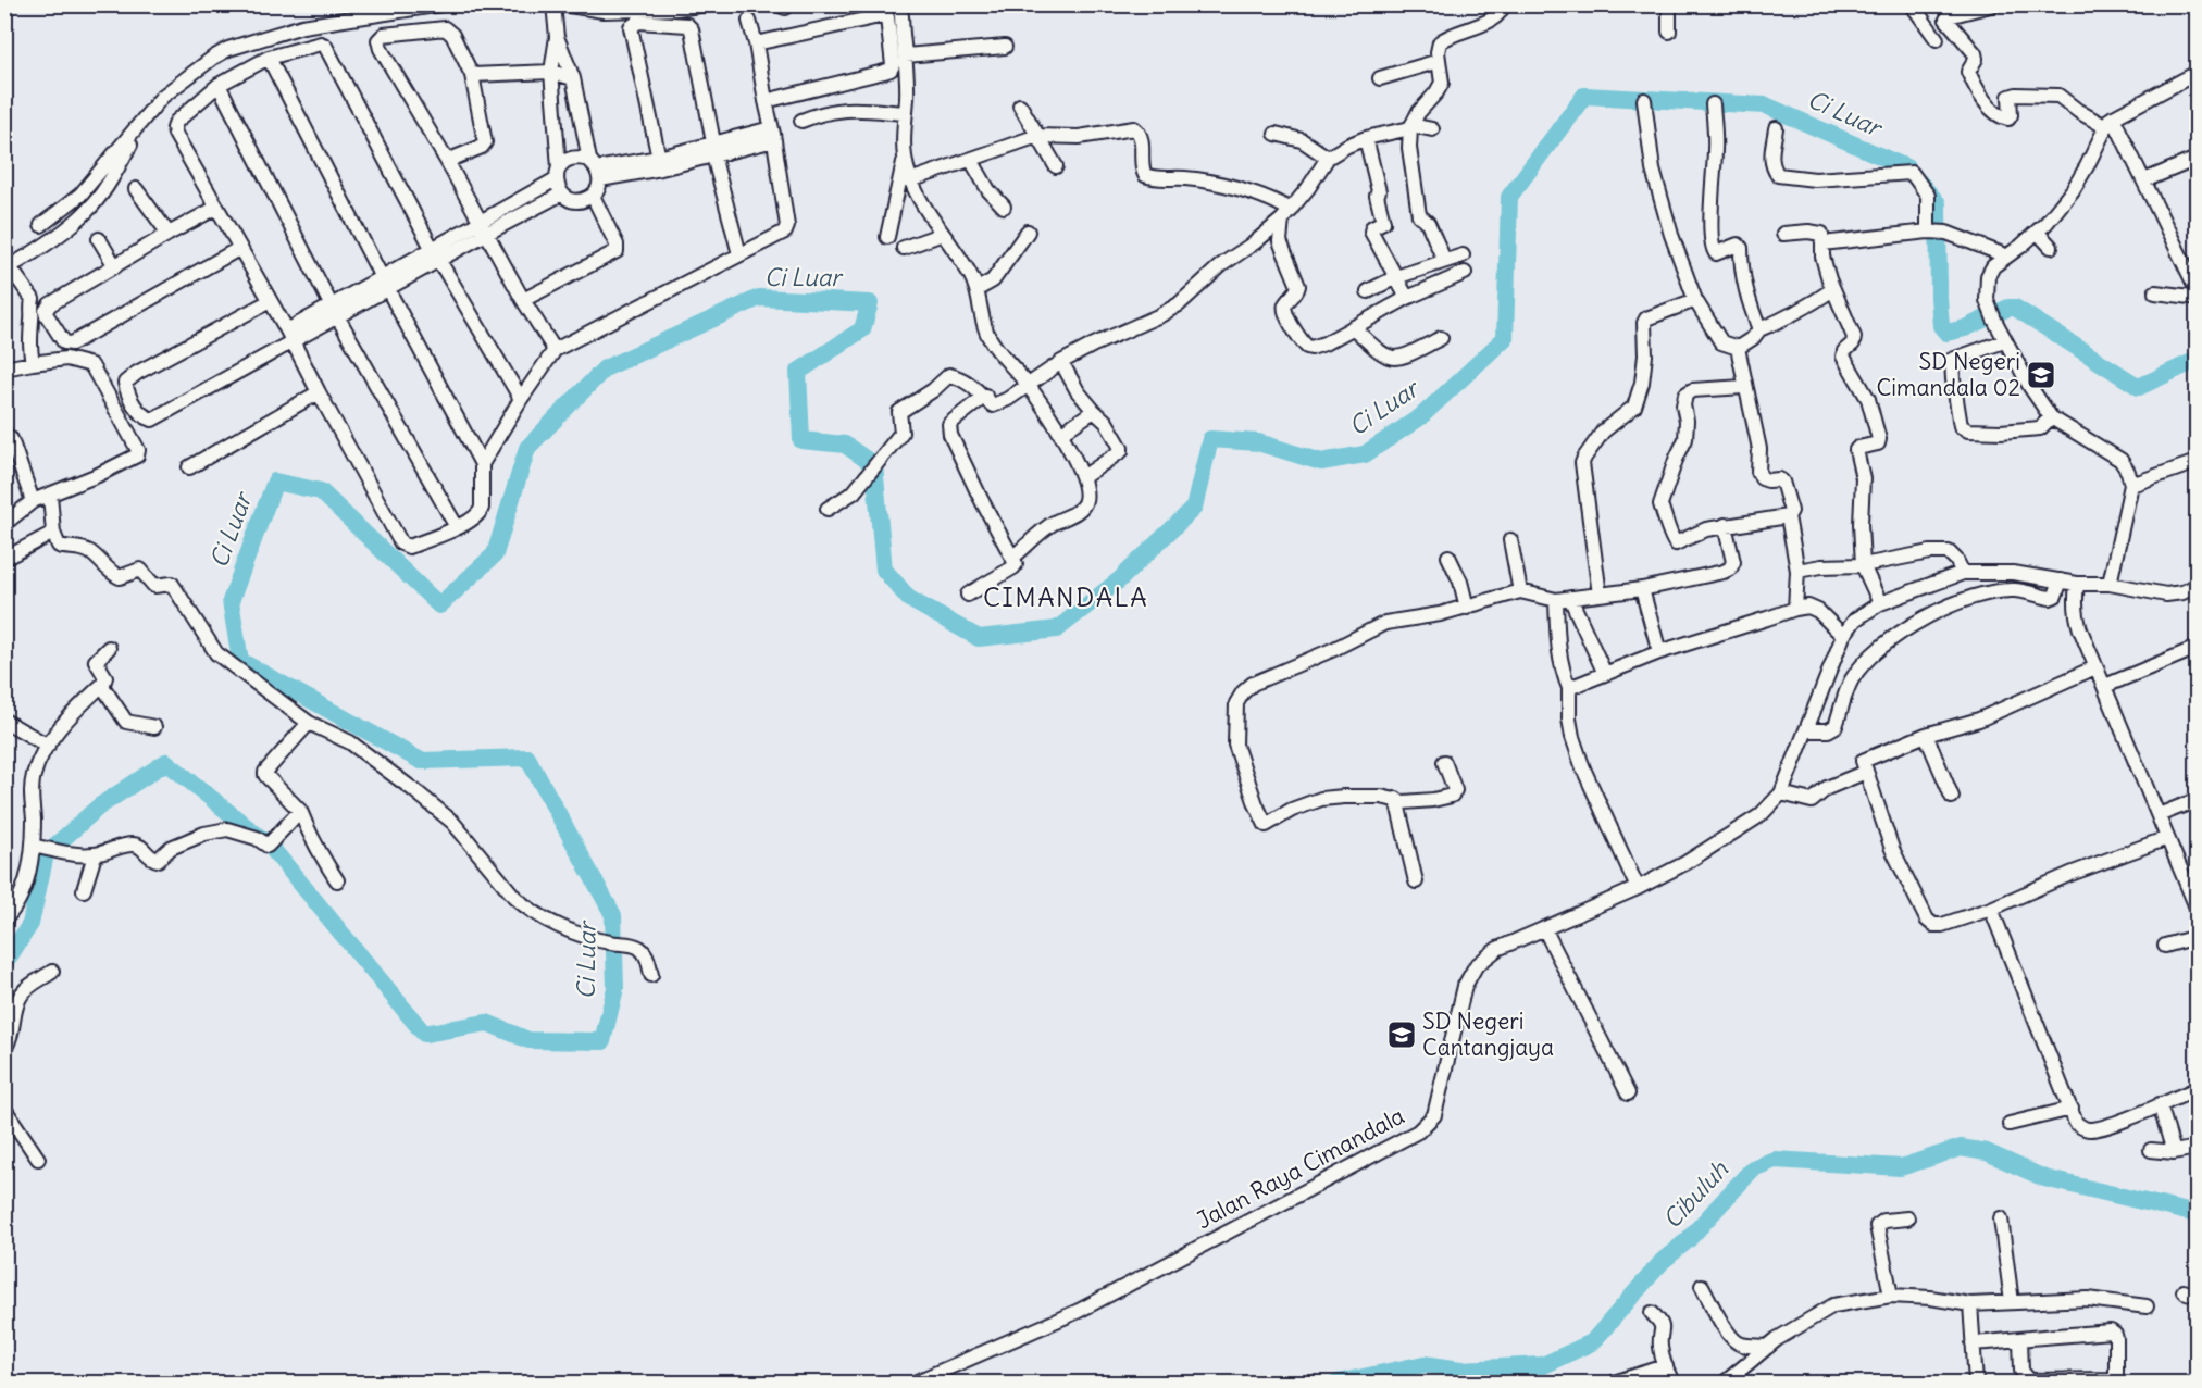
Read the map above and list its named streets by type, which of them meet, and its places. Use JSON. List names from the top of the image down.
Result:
{
  "streets": {
    "street": ["Jalan Raya Cimandala"]
  },
  "districts": ["CIMANDALA"],
  "water": ["Ci Luar", "Cibuluh"],
  "places": {
    "school or university": ["SD Negeri Cimandala 02", "SD Negeri Cantangjaya"]
  }
}
